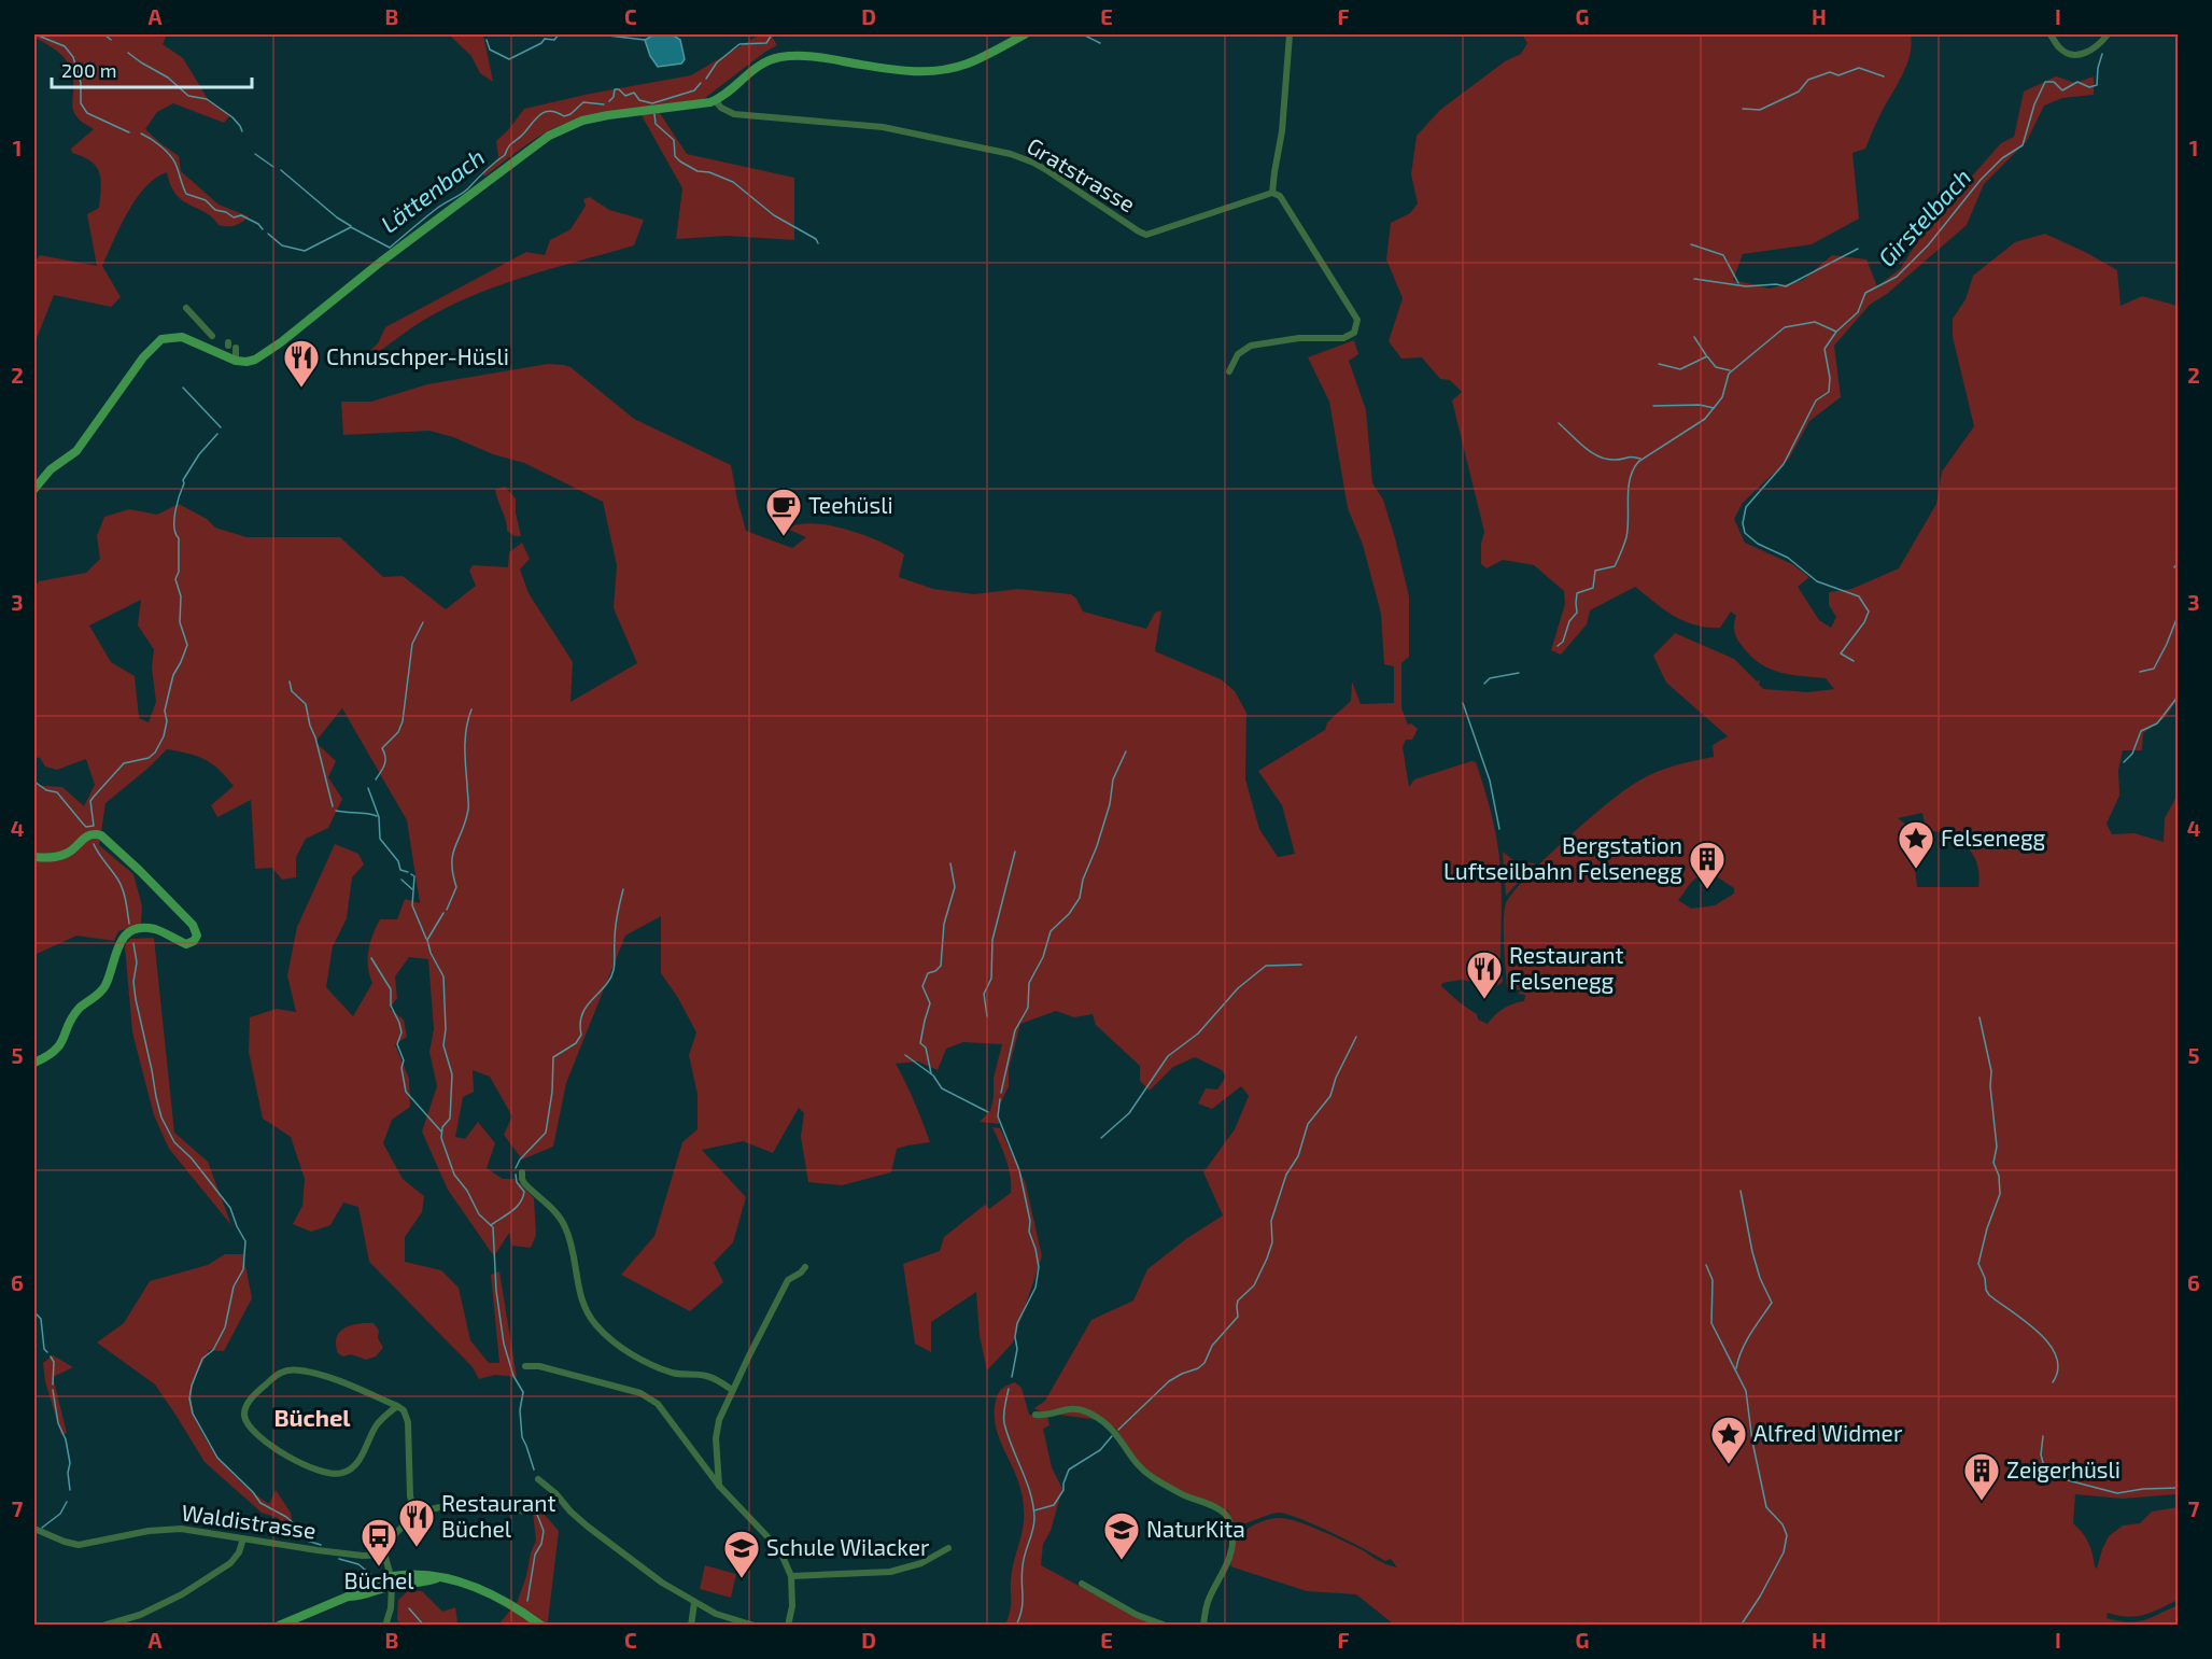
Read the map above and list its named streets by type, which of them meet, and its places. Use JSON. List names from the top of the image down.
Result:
{
  "streets": {
    "street": ["Gratstrasse", "Waldistrasse"]
  },
  "districts": ["Büchel"],
  "water": ["Lättenbach", "Girstelbach"],
  "places": {
    "restaurant": ["Chnuschper-Hüsli", "Restaurant Felsenegg", "Restaurant Büchel"],
    "cafe": ["Teehüsli"],
    "place": ["Felsenegg", "Alfred Widmer"],
    "building": ["Bergstation Luftseilbahn Felsenegg", "Zeigerhüsli"],
    "school or university": ["NaturKita", "Schule Wilacker"],
    "bus stop": ["Büchel"]
  },
  "scale_bar": "200 m",
  "grid": {
    "columns": [
      "A",
      "B",
      "C",
      "D",
      "E",
      "F",
      "G",
      "H",
      "I"
    ],
    "rows": [
      "1",
      "2",
      "3",
      "4",
      "5",
      "6",
      "7"
    ]
  }
}
